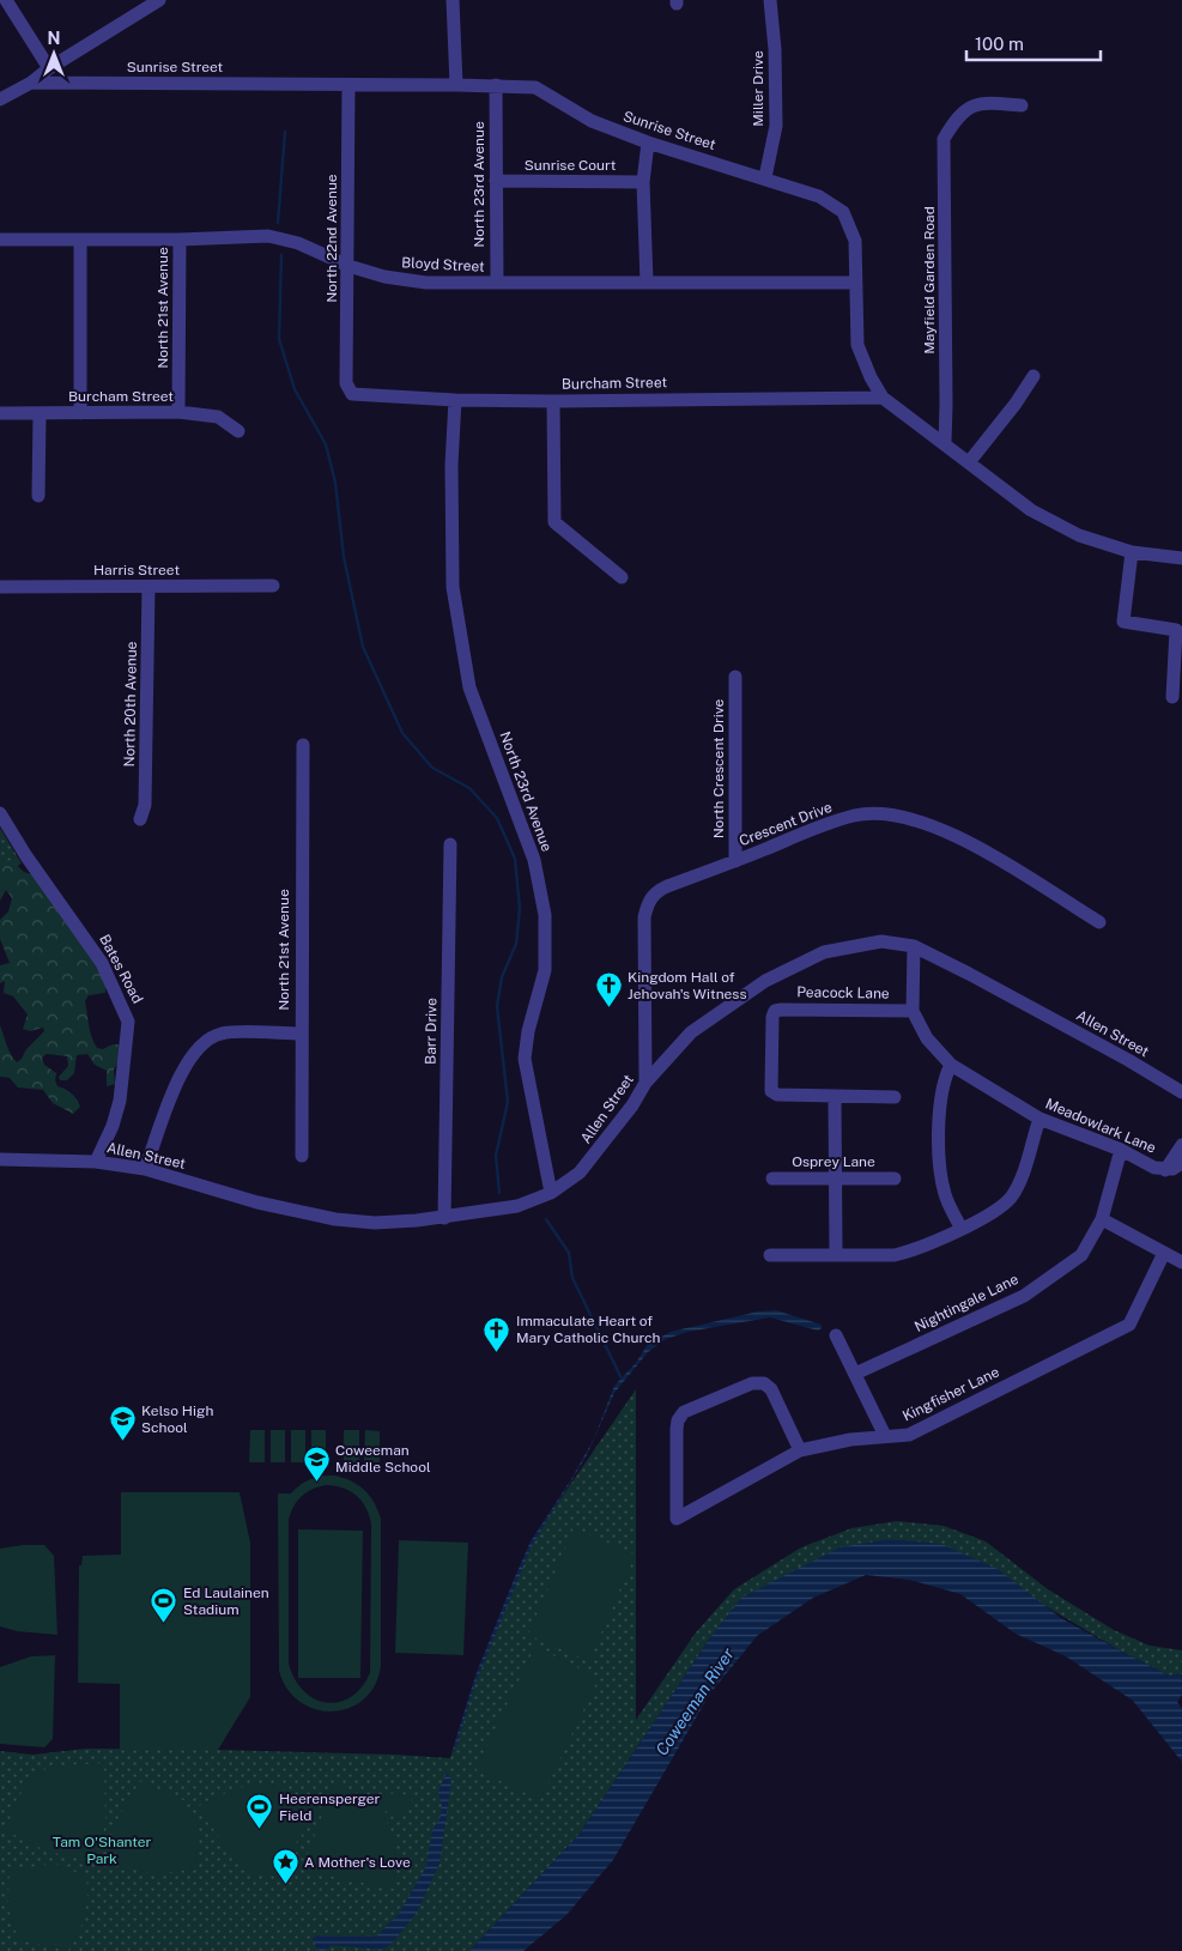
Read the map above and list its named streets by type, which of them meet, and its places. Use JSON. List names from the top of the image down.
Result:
{
  "streets": {
    "street": [
      "Sunrise Street",
      "Miller Drive",
      "Sunrise Court",
      "North 23rd Avenue",
      "North 22nd Avenue",
      "Bloyd Street",
      "Mayfield Garden Road",
      "North 21st Avenue",
      "Burcham Street",
      "Harris Street",
      "North 20th Avenue",
      "North Crescent Drive",
      "Crescent Drive",
      "Bates Road",
      "Peacock Lane",
      "Barr Drive",
      "Allen Street",
      "Meadowlark Lane",
      "Osprey Lane",
      "Nightingale Lane",
      "Kingfisher Lane"
    ]
  },
  "crossings": [
    ["Sunrise Street", "Miller Drive"],
    ["Sunrise Street", "North 23rd Avenue"],
    ["Sunrise Street", "North 22nd Avenue"],
    ["Sunrise Street", "Bloyd Street"],
    ["Sunrise Street", "Mayfield Garden Road"],
    ["Sunrise Street", "Burcham Street"],
    ["Sunrise Court", "North 23rd Avenue"],
    ["North 23rd Avenue", "Bloyd Street"],
    ["North 23rd Avenue", "Burcham Street"],
    ["North 23rd Avenue", "Allen Street"],
    ["North 22nd Avenue", "Bloyd Street"],
    ["North 22nd Avenue", "Burcham Street"],
    ["Bloyd Street", "North 21st Avenue"],
    ["North 21st Avenue", "Burcham Street"],
    ["Harris Street", "North 20th Avenue"],
    ["North Crescent Drive", "Crescent Drive"],
    ["Crescent Drive", "Allen Street"],
    ["Bates Road", "Allen Street"],
    ["Peacock Lane", "Meadowlark Lane"],
    ["Barr Drive", "Allen Street"],
    ["Allen Street", "Meadowlark Lane"],
    ["Meadowlark Lane", "Nightingale Lane"]
  ],
  "water": ["Coweeman River"],
  "parks": ["Tam O'Shanter Park"],
  "places": {
    "church": ["Kingdom Hall of Jehovah's Witness", "Immaculate Heart of Mary Catholic Church"],
    "school or university": ["Kelso High School", "Coweeman Middle School"],
    "sports": ["Ed Laulainen Stadium", "Heerensperger Field"],
    "place": ["A Mother's Love"]
  },
  "scale_bar": "100 m",
  "north": "top"
}
